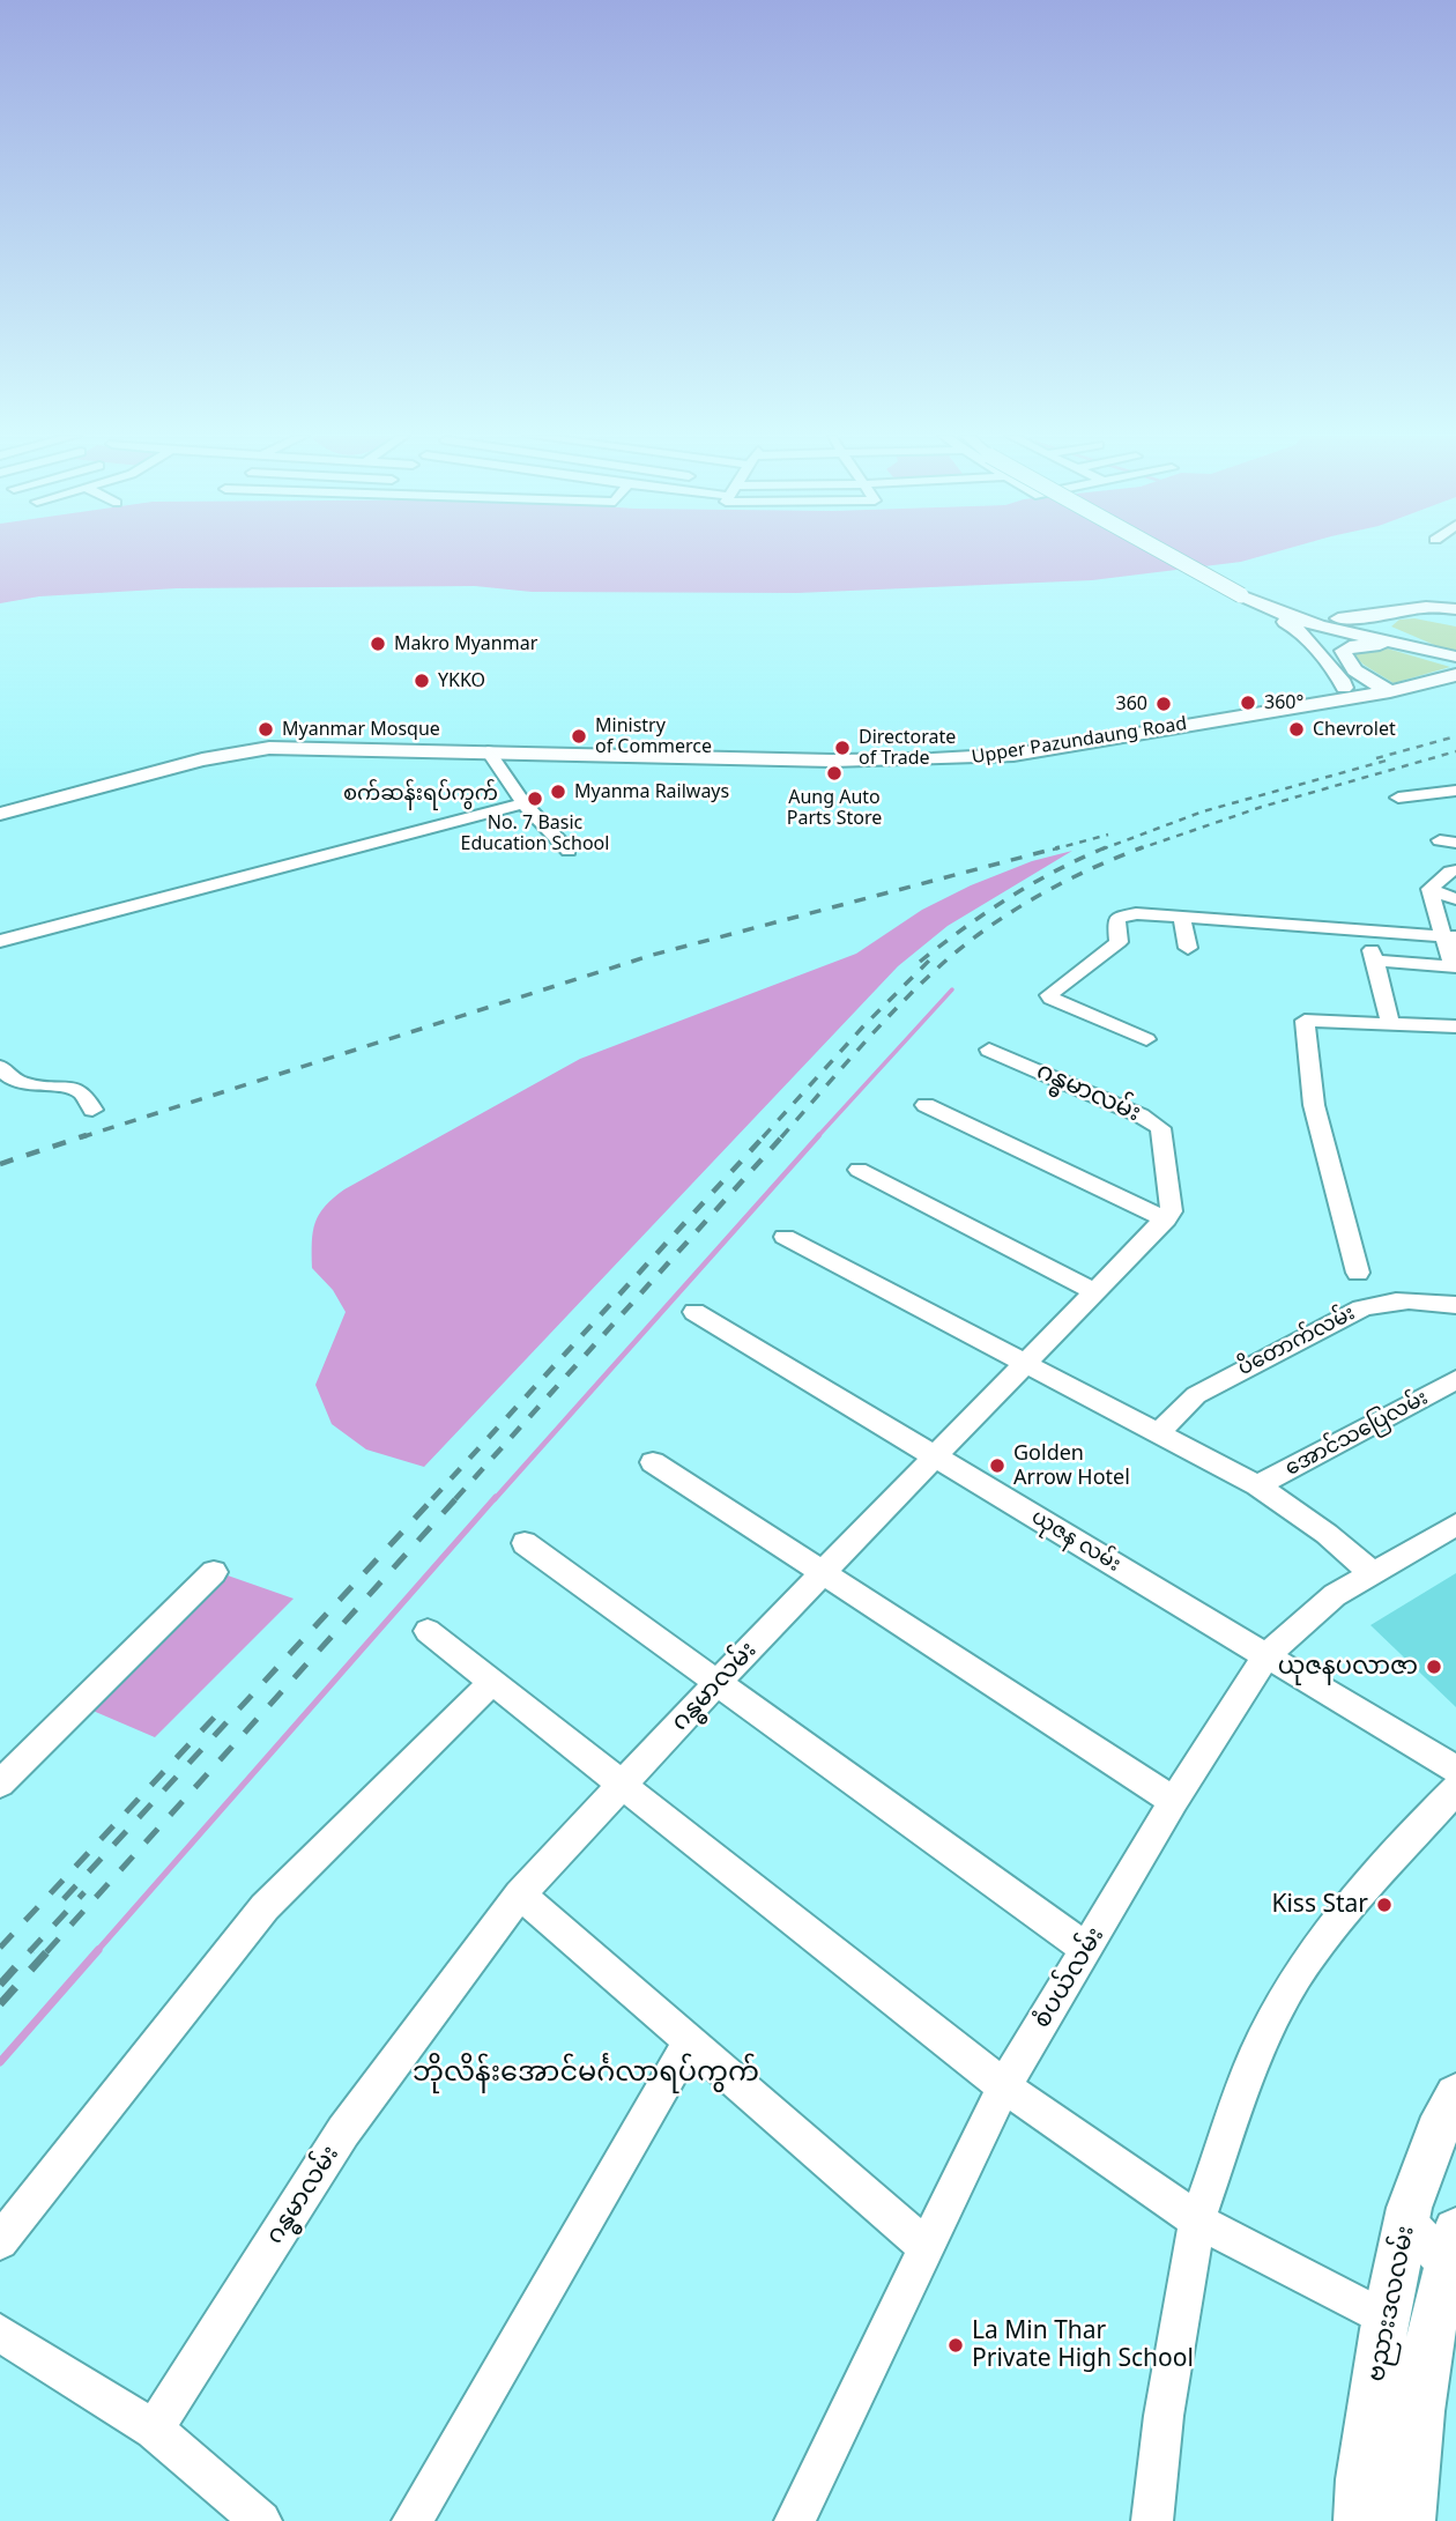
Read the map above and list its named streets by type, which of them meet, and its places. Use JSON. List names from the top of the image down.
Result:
{
  "streets": {
    "main road": ["Upper Pazundaung Road", "ဗညားဒလလမ်း"],
    "street": [
      "ဂန္ဓမာလမ်း",
      "ပိတောက်လမ်း",
      "အောင်သပြေလမ်း",
      "ယုဇန လမ်း",
      "စံပယ်လမ်း"
    ]
  },
  "crossings": [
    ["ဂန္ဓမာလမ်း", "ယုဇန လမ်း"],
    ["ယုဇန လမ်း", "စံပယ်လမ်း"]
  ],
  "districts": ["စက်ဆန်းရပ်ကွက်", "ဘိုလိန်းအောင်မင်္ဂလာရပ်ကွက်"],
  "places": [
    "Makro Myanmar",
    "YKKO",
    "360°",
    "360",
    "Myanmar Mosque",
    "Chevrolet",
    "Ministry of Commerce",
    "Directorate of Trade",
    "Aung Auto Parts Store",
    "Myanma Railways",
    "No. 7 Basic Education School",
    "Golden Arrow Hotel",
    "ယုဇနပလာဇာ",
    "Kiss Star",
    "La Min Thar Private High School"
  ]
}
